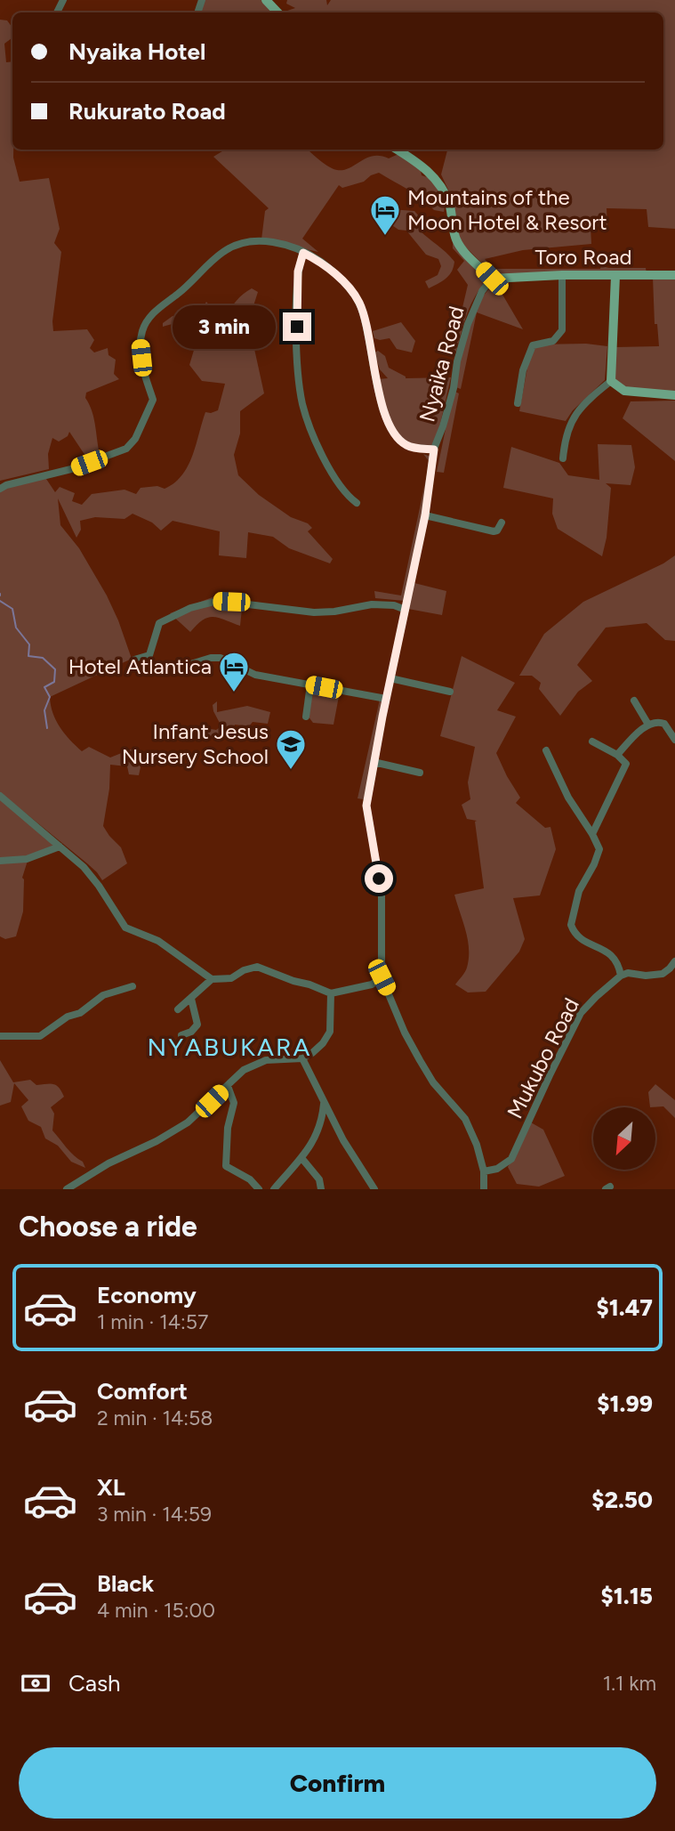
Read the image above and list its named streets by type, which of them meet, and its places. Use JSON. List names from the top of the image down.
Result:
{
  "streets": {
    "main road": ["Toro Road"],
    "street": ["Nyaika Road", "Mukubo Road"]
  },
  "crossings": [
    ["Toro Road", "Nyaika Road"]
  ],
  "districts": ["NYABUKARA"],
  "places": {
    "hotel": ["Mountains of the Moon Hotel & Resort", "Hotel Atlantica"],
    "school or university": ["Infant Jesus Nursery School"]
  },
  "north": "bottom left",
  "page": {
    "banner": ["Nyaika Hotel", "Rukurato Road"],
    "bubble": "3 min",
    "heading": "Choose a ride",
    "list": [
      {
        "name": "Economy",
        "note": "1 min · 14:57",
        "value": "$1.47"
      },
      {
        "name": "Comfort",
        "note": "2 min · 14:58",
        "value": "$1.99"
      },
      {
        "name": "XL",
        "note": "3 min · 14:59",
        "value": "$2.50"
      },
      {
        "name": "Black",
        "note": "4 min · 15:00",
        "value": "$1.15"
      }
    ],
    "pay": ["Cash", "1.1 km"],
    "buttons": "Confirm"
  }
}
